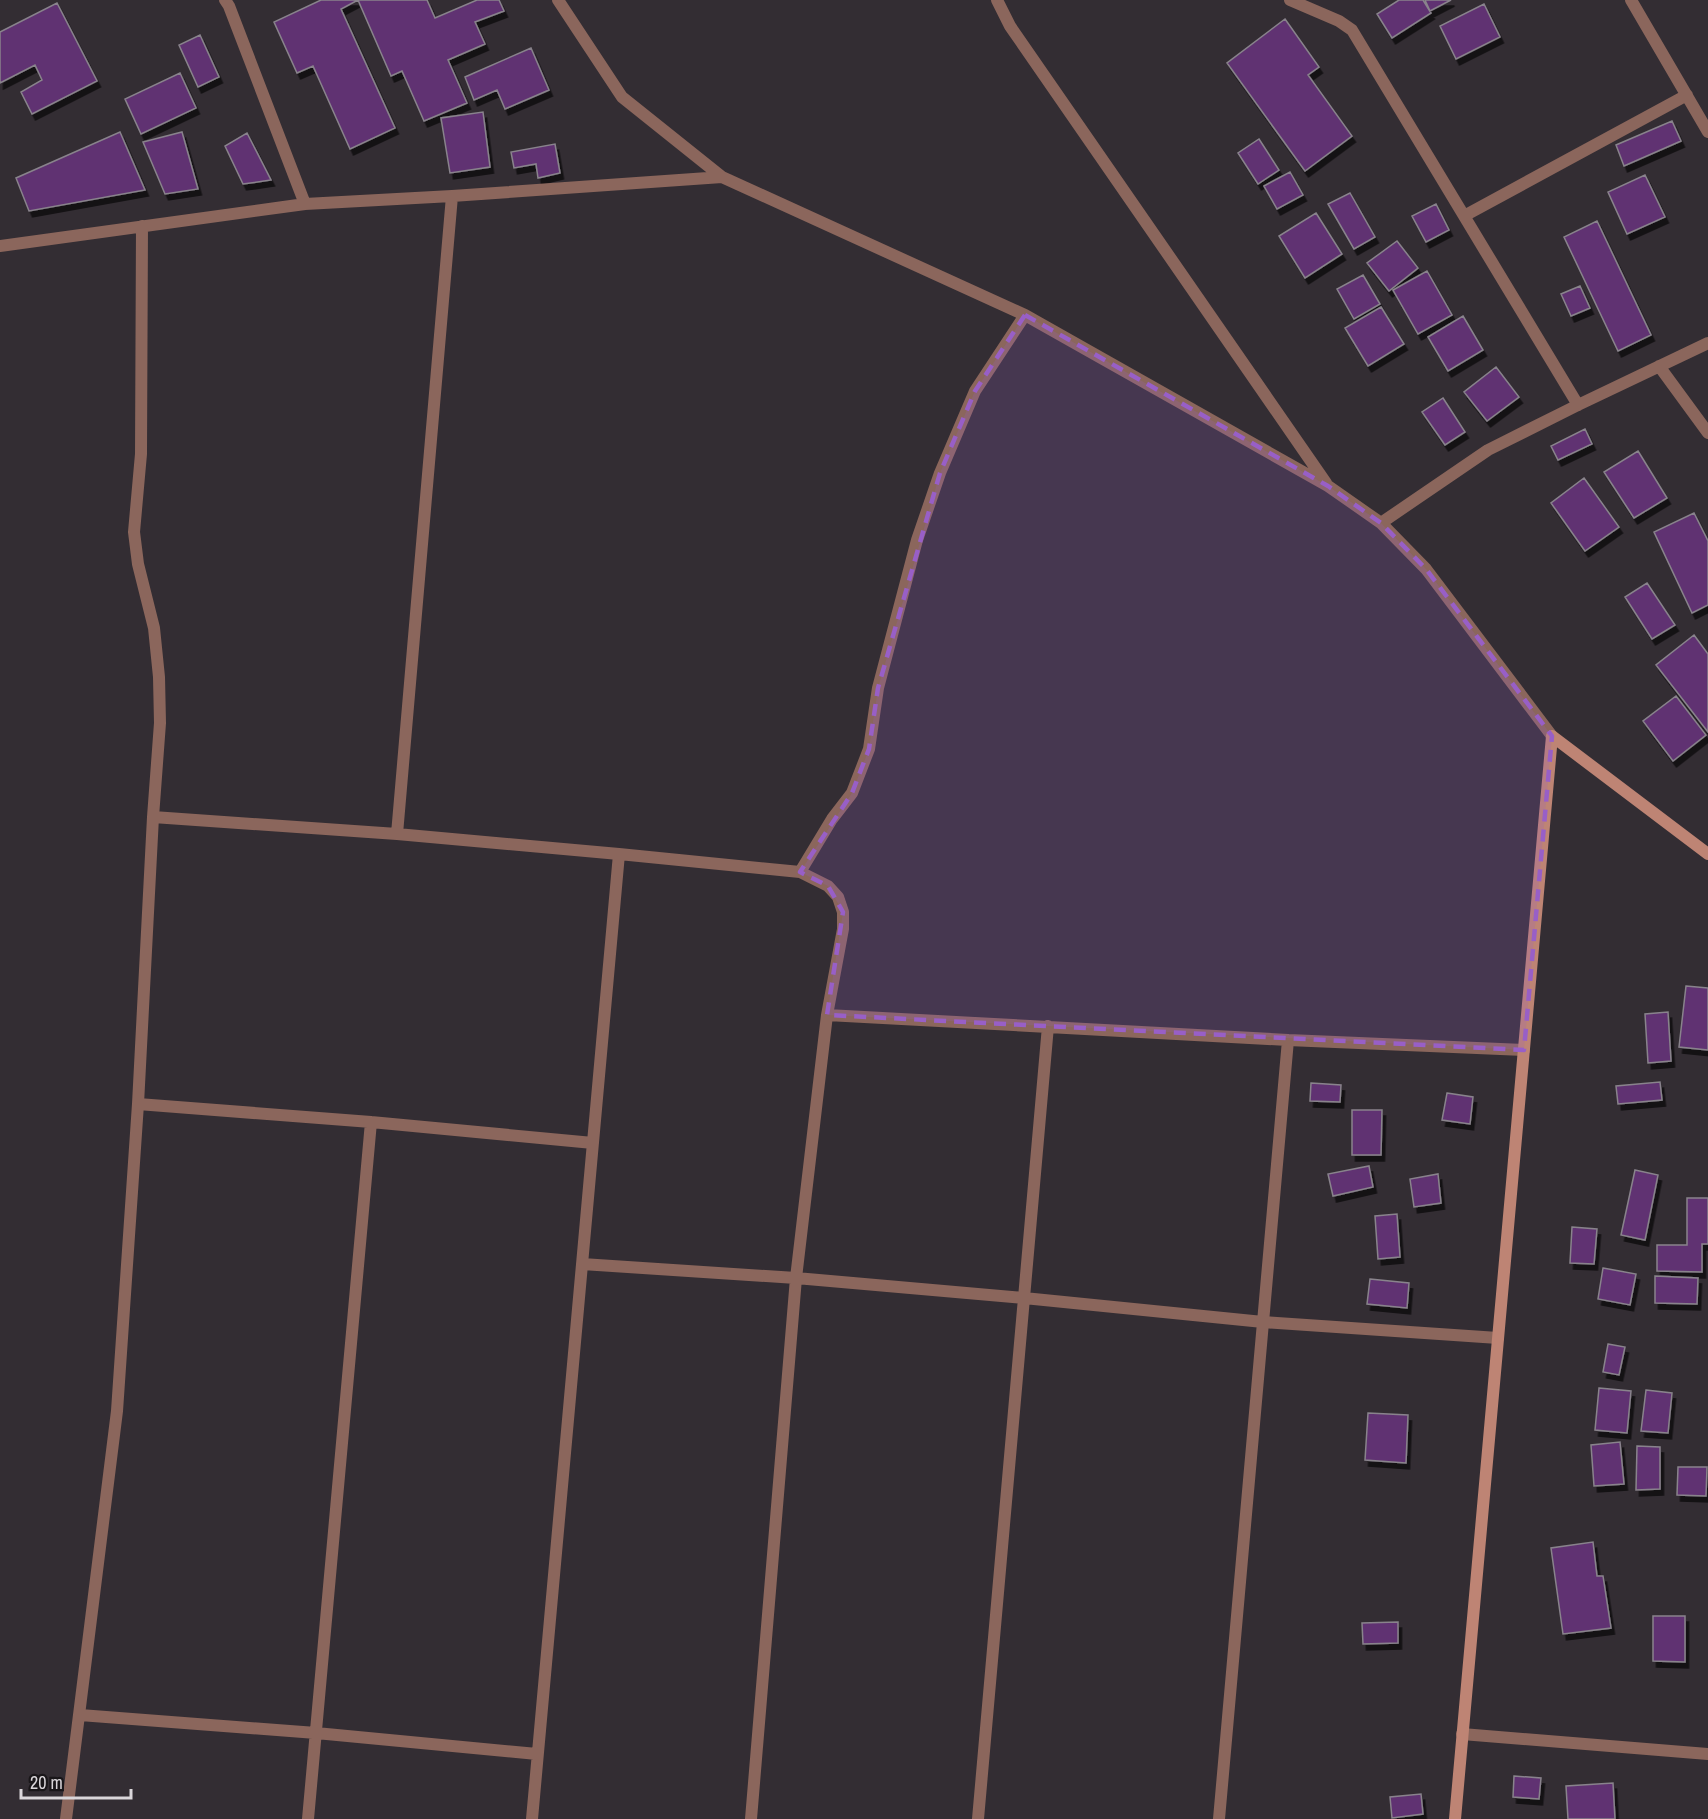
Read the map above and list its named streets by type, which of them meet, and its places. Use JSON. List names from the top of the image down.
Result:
{
  "scale_bar": "20 m"
}
